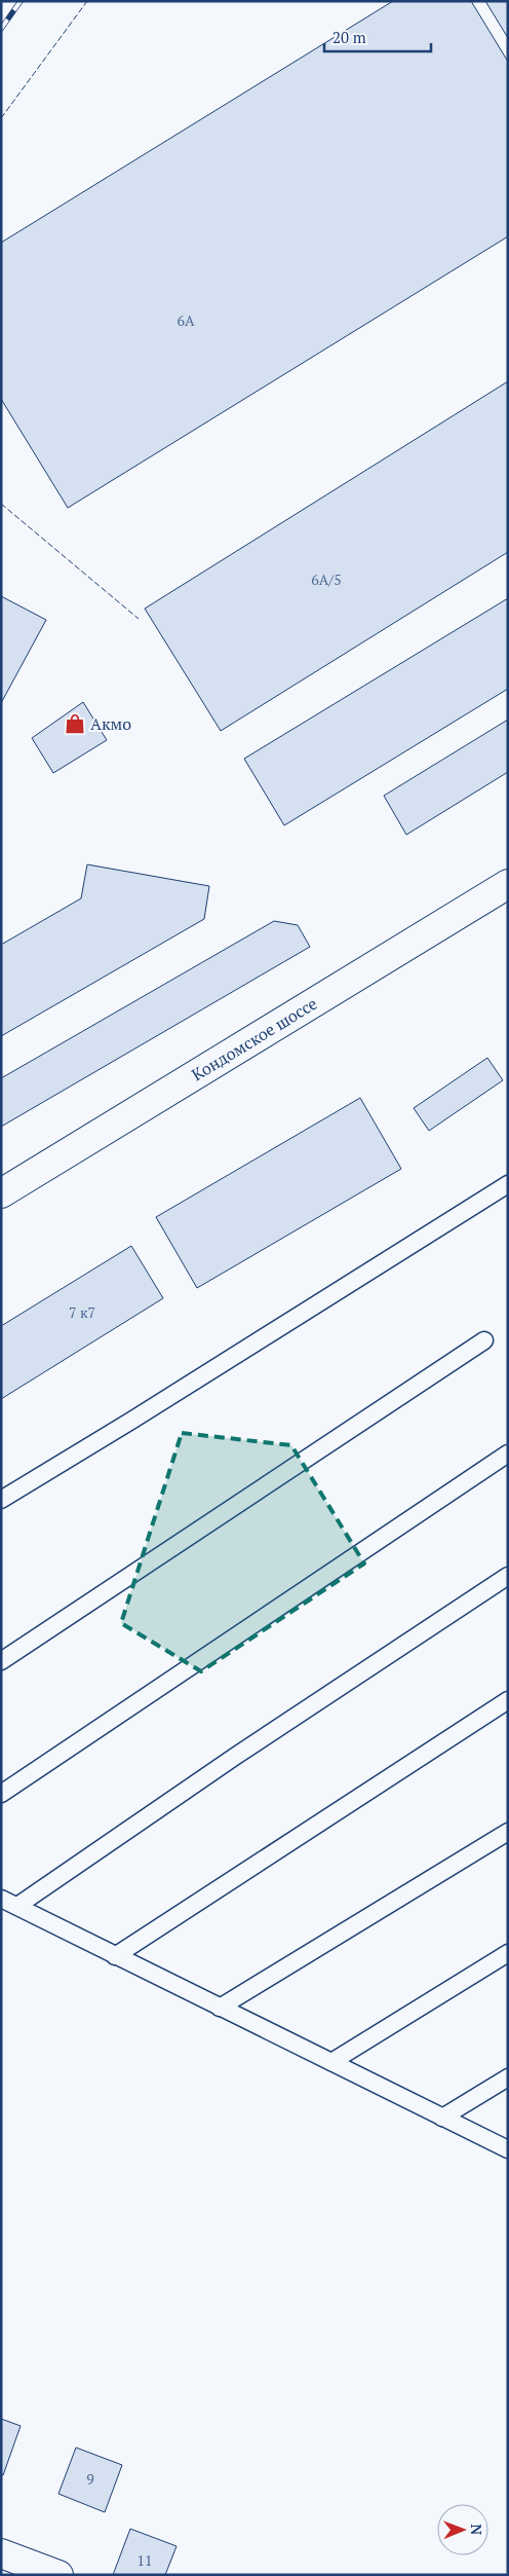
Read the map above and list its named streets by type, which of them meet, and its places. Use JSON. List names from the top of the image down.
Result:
{
  "streets": {
    "street": ["Кондомское шоссе"]
  },
  "places": {
    "shop": ["Акмо"]
  },
  "house_numbers": [
    "6А",
    "6А/5",
    "7 к7",
    "9",
    "11"
  ],
  "scale_bar": "20 m",
  "north": "right"
}
